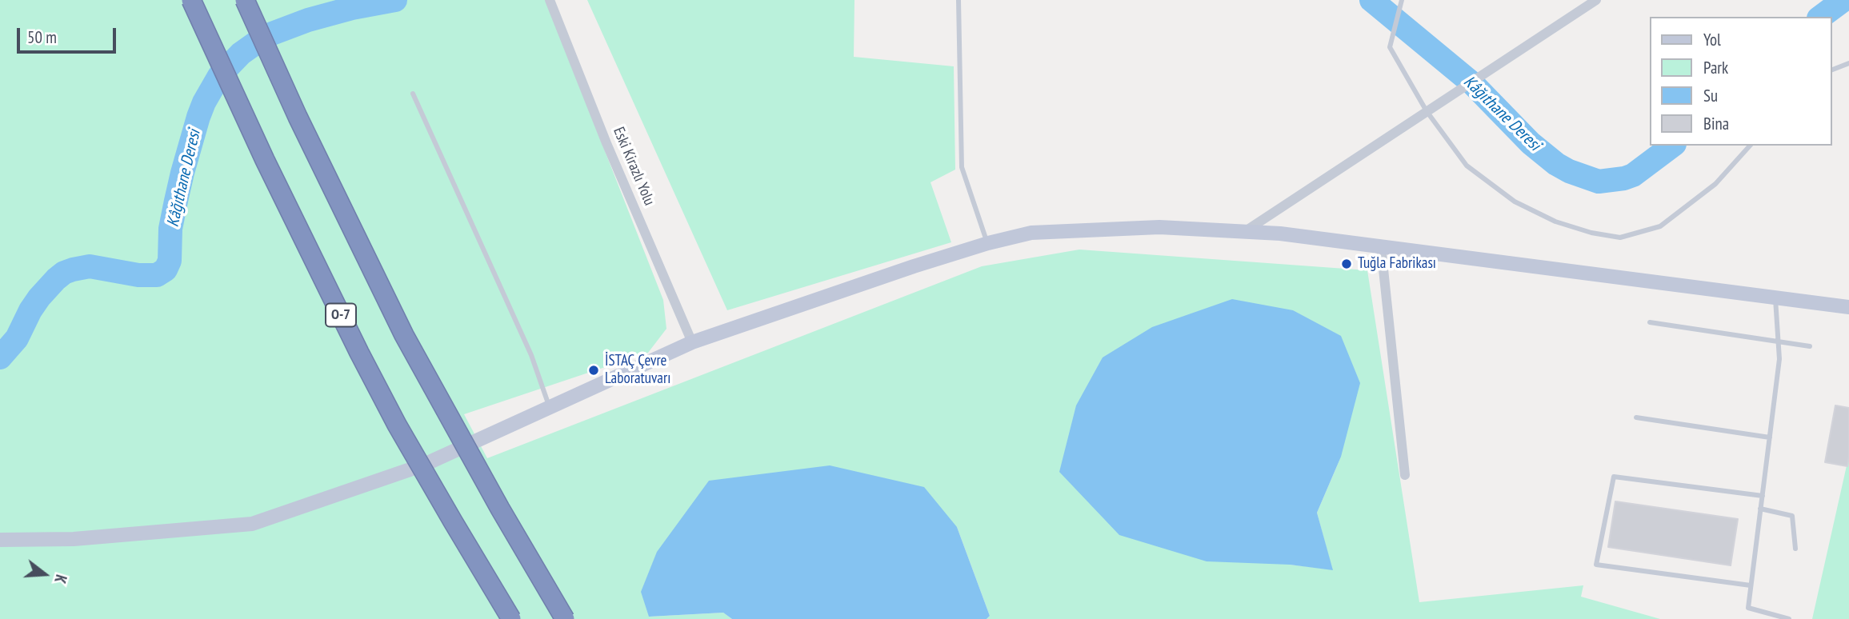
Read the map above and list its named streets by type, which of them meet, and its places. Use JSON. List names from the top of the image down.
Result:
{
  "streets": {
    "highway": ["O-7"],
    "street": ["Eski Kirazlı Yolu"]
  },
  "water": ["Kâğıthane Deresi"],
  "places": ["Tuğla Fabrikası", "İSTAÇ Çevre Laboratuvarı"],
  "legend": [
    "Yol",
    "Park",
    "Su",
    "Bina"
  ],
  "scale_bar": "50 m",
  "north": "right"
}
